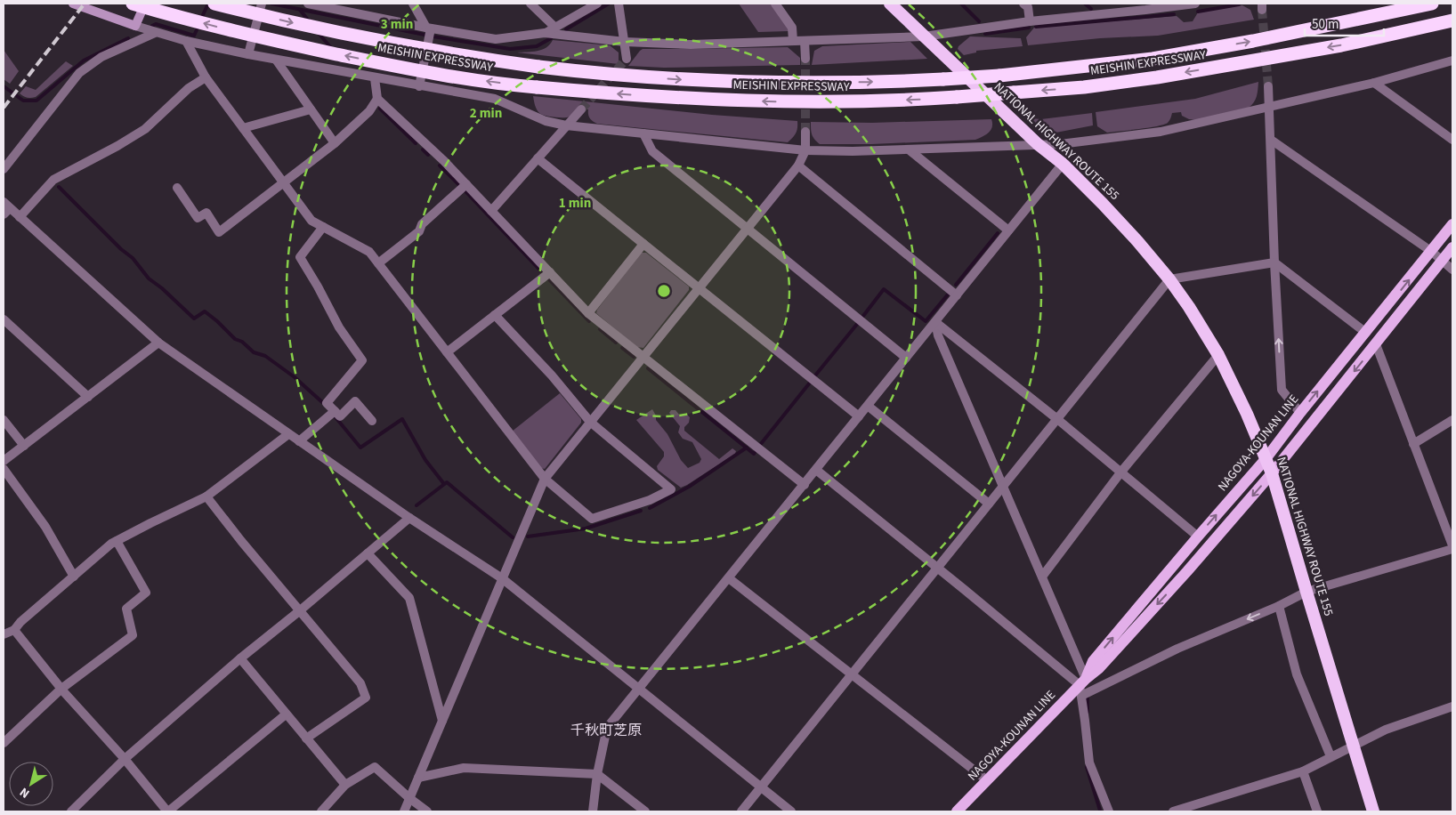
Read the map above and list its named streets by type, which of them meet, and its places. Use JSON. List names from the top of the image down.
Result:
{
  "streets": {
    "highway": ["MEISHIN EXPRESSWAY", "NATIONAL HIGHWAY ROUTE 155"],
    "main road": ["NAGOYA-KOUNAN LINE"]
  },
  "crossings": [
    ["NATIONAL HIGHWAY ROUTE 155", "NAGOYA-KOUNAN LINE"]
  ],
  "districts": ["千秋町芝原"],
  "scale_bar": "50 m",
  "north": "bottom left",
  "rings": ["3 min", "2 min", "1 min"]
}
